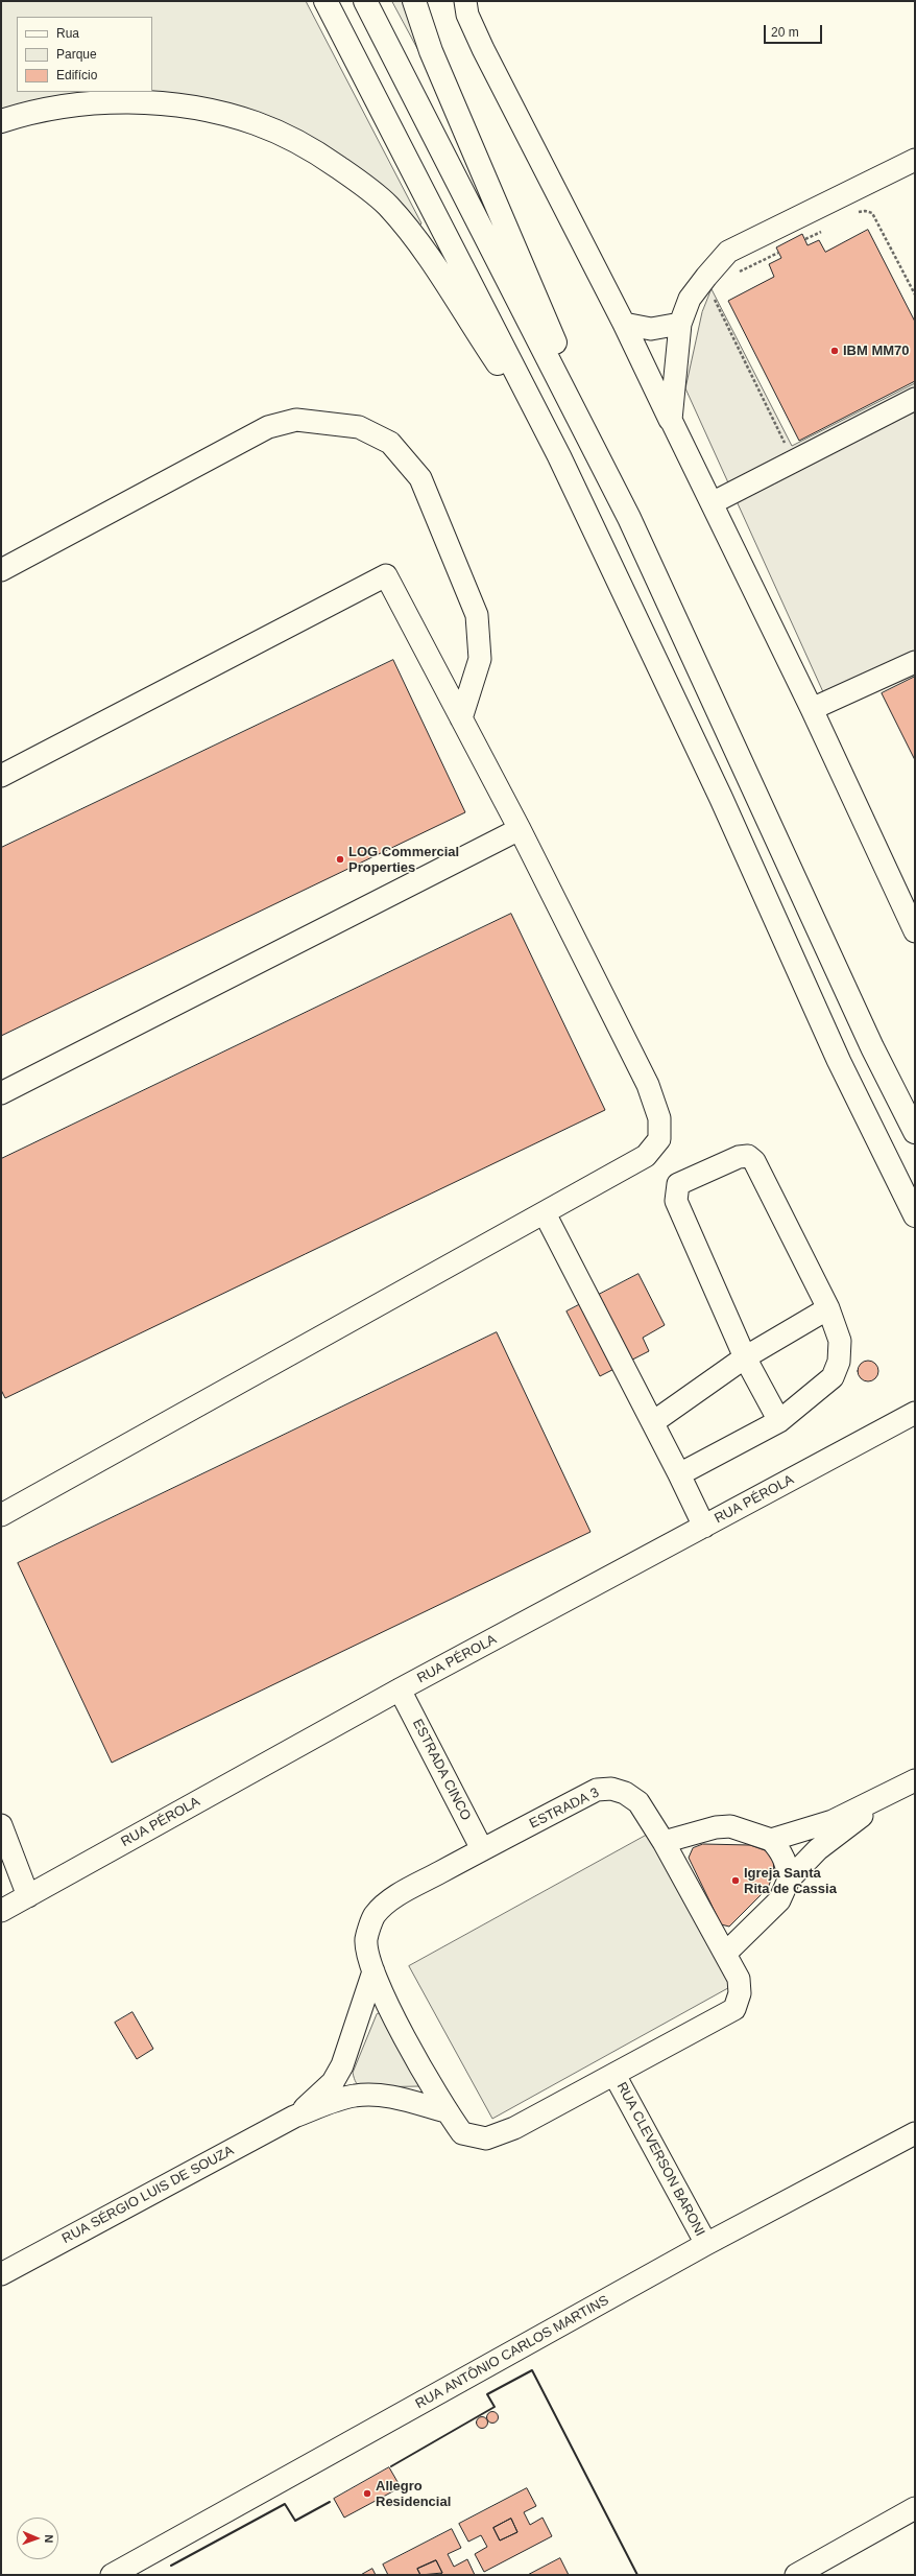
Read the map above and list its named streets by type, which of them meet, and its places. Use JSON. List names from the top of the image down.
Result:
{
  "streets": {
    "street": [
      "RUA PÉROLA",
      "ESTRADA CINCO",
      "ESTRADA 3",
      "RUA CLEVERSON BARONI",
      "RUA SÉRGIO LUIS DE SOUZA",
      "RUA ANTÔNIO CARLOS MARTINS"
    ]
  },
  "crossings": [
    ["RUA PÉROLA", "ESTRADA CINCO"],
    ["ESTRADA CINCO", "ESTRADA 3"],
    ["ESTRADA 3", "RUA CLEVERSON BARONI"],
    ["ESTRADA 3", "RUA SÉRGIO LUIS DE SOUZA"],
    ["RUA CLEVERSON BARONI", "RUA ANTÔNIO CARLOS MARTINS"]
  ],
  "places": [
    "IBM MM70",
    "LOG Commercial Properties",
    "Igreja Santa Rita de Cassia",
    "Allegro Residencial"
  ],
  "legend": ["Rua", "Parque", "Edifício"],
  "scale_bar": "20 m",
  "north": "right"
}
